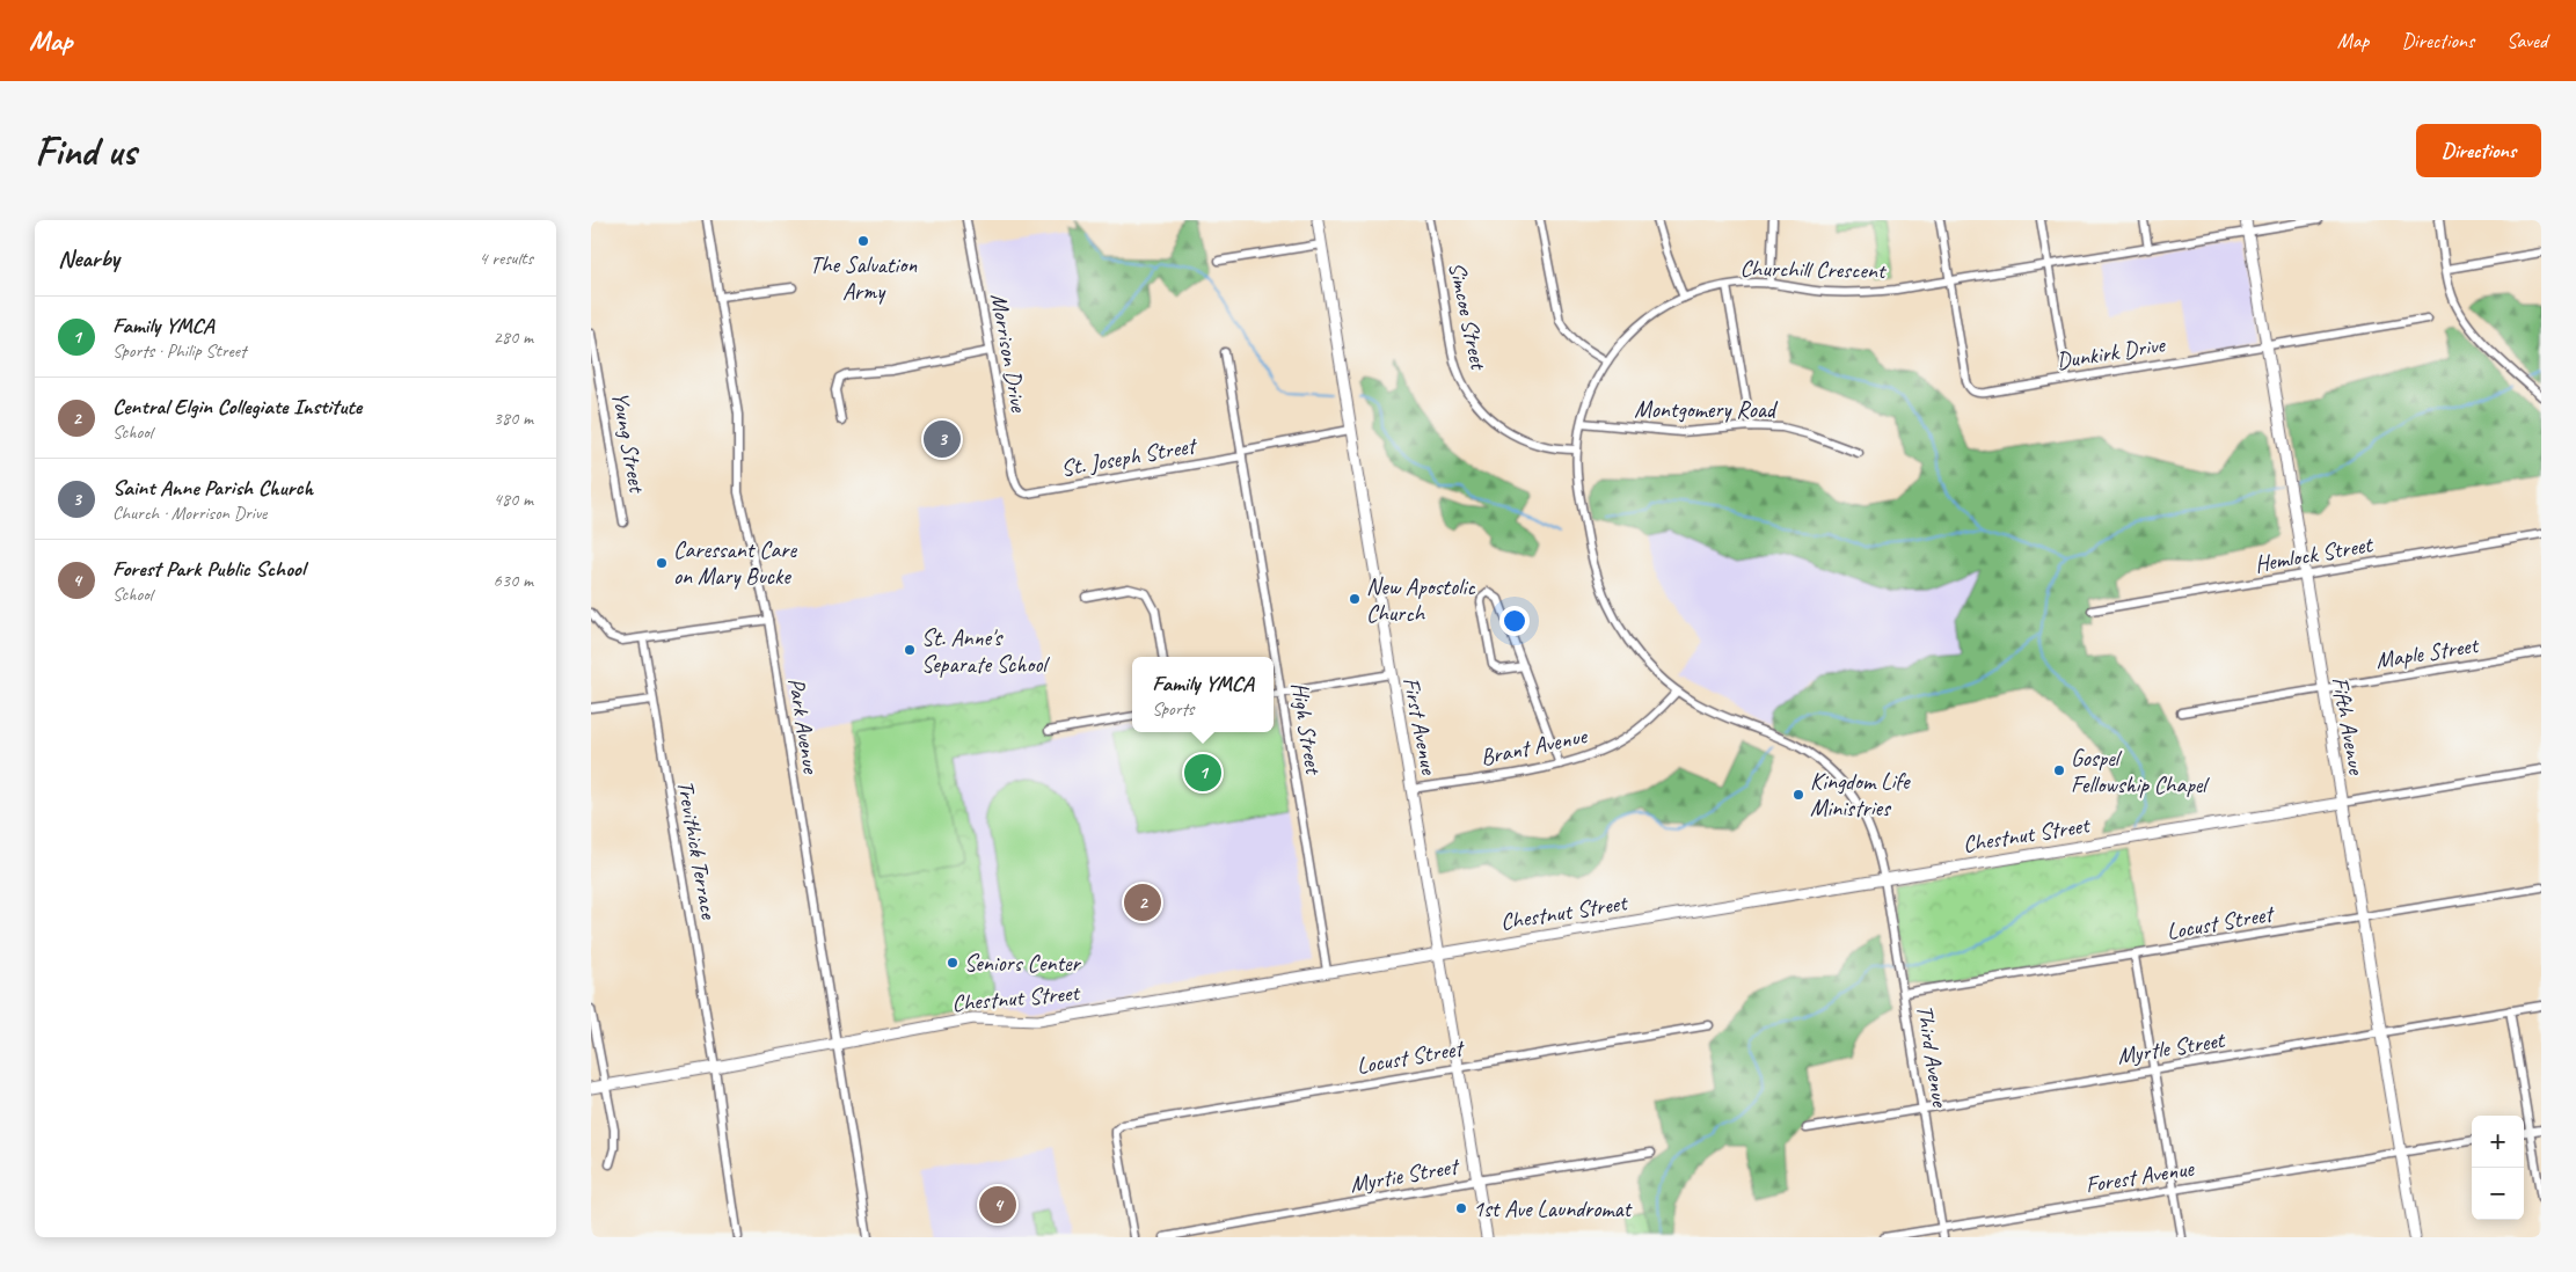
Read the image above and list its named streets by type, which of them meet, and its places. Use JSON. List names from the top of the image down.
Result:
{
  "streets": {
    "street": [
      "Churchill Crescent",
      "Simcoe Street",
      "Morrison Drive",
      "Dunkirk Drive",
      "Montgomery Road",
      "Young Street",
      "St. Joseph Street",
      "Hemlock Street",
      "Maple Street",
      "Park Avenue",
      "First Avenue",
      "Fifth Avenue",
      "High Street",
      "Brant Avenue",
      "Chestnut Street",
      "Trevithick Terrace",
      "Locust Street",
      "Myrtle Street",
      "Third Avenue",
      "Myrtie Street",
      "Forest Avenue"
    ]
  },
  "crossings": [
    ["Churchill Crescent", "Simcoe Street"],
    ["Churchill Crescent", "Dunkirk Drive"],
    ["Churchill Crescent", "Montgomery Road"],
    ["Churchill Crescent", "Fifth Avenue"],
    ["Churchill Crescent", "Brant Avenue"],
    ["Churchill Crescent", "Chestnut Street"],
    ["Churchill Crescent", "Third Avenue"],
    ["Morrison Drive", "St. Joseph Street"],
    ["Dunkirk Drive", "Fifth Avenue"],
    ["St. Joseph Street", "First Avenue"],
    ["St. Joseph Street", "High Street"],
    ["Hemlock Street", "Fifth Avenue"],
    ["Maple Street", "Fifth Avenue"],
    ["Park Avenue", "Chestnut Street"],
    ["First Avenue", "Brant Avenue"],
    ["First Avenue", "Chestnut Street"],
    ["First Avenue", "Locust Street"],
    ["First Avenue", "Myrtie Street"],
    ["Fifth Avenue", "Chestnut Street"],
    ["Fifth Avenue", "Locust Street"],
    ["Fifth Avenue", "Myrtle Street"],
    ["Fifth Avenue", "Forest Avenue"],
    ["High Street", "Chestnut Street"],
    ["Chestnut Street", "Trevithick Terrace"],
    ["Chestnut Street", "Third Avenue"],
    ["Locust Street", "Third Avenue"],
    ["Myrtle Street", "Third Avenue"],
    ["Third Avenue", "Forest Avenue"]
  ],
  "places": [
    "The Salvation Army",
    "Caressant Care on Mary Bucke",
    "New Apostolic Church",
    "St. Anne's Separate School",
    "Gospel Fellowship Chapel",
    "Kingdom Life Ministries",
    "Seniors Center",
    "1st Ave Laundromat"
  ],
  "page": {
    "header": "Map",
    "nav": ["Map", "Directions", "Saved"],
    "buttons": "Directions",
    "title": "Find us",
    "heading": ["Nearby", "4 results"],
    "list": [
      {
        "mark": "1",
        "name": "Family YMCA",
        "note": "Sports · Philip Street",
        "value": "280 m"
      },
      {
        "mark": "2",
        "name": "Central Elgin Collegiate Institute",
        "note": "School",
        "value": "380 m"
      },
      {
        "mark": "3",
        "name": "Saint Anne Parish Church",
        "note": "Church · Morrison Drive",
        "value": "480 m"
      },
      {
        "mark": "4",
        "name": "Forest Park Public School",
        "note": "School",
        "value": "630 m"
      }
    ],
    "pins": [
      "3",
      "1",
      "2",
      "4"
    ],
    "popup": ["Family YMCA", "Sports"],
    "map_buttons": ["+", "−"]
  }
}
